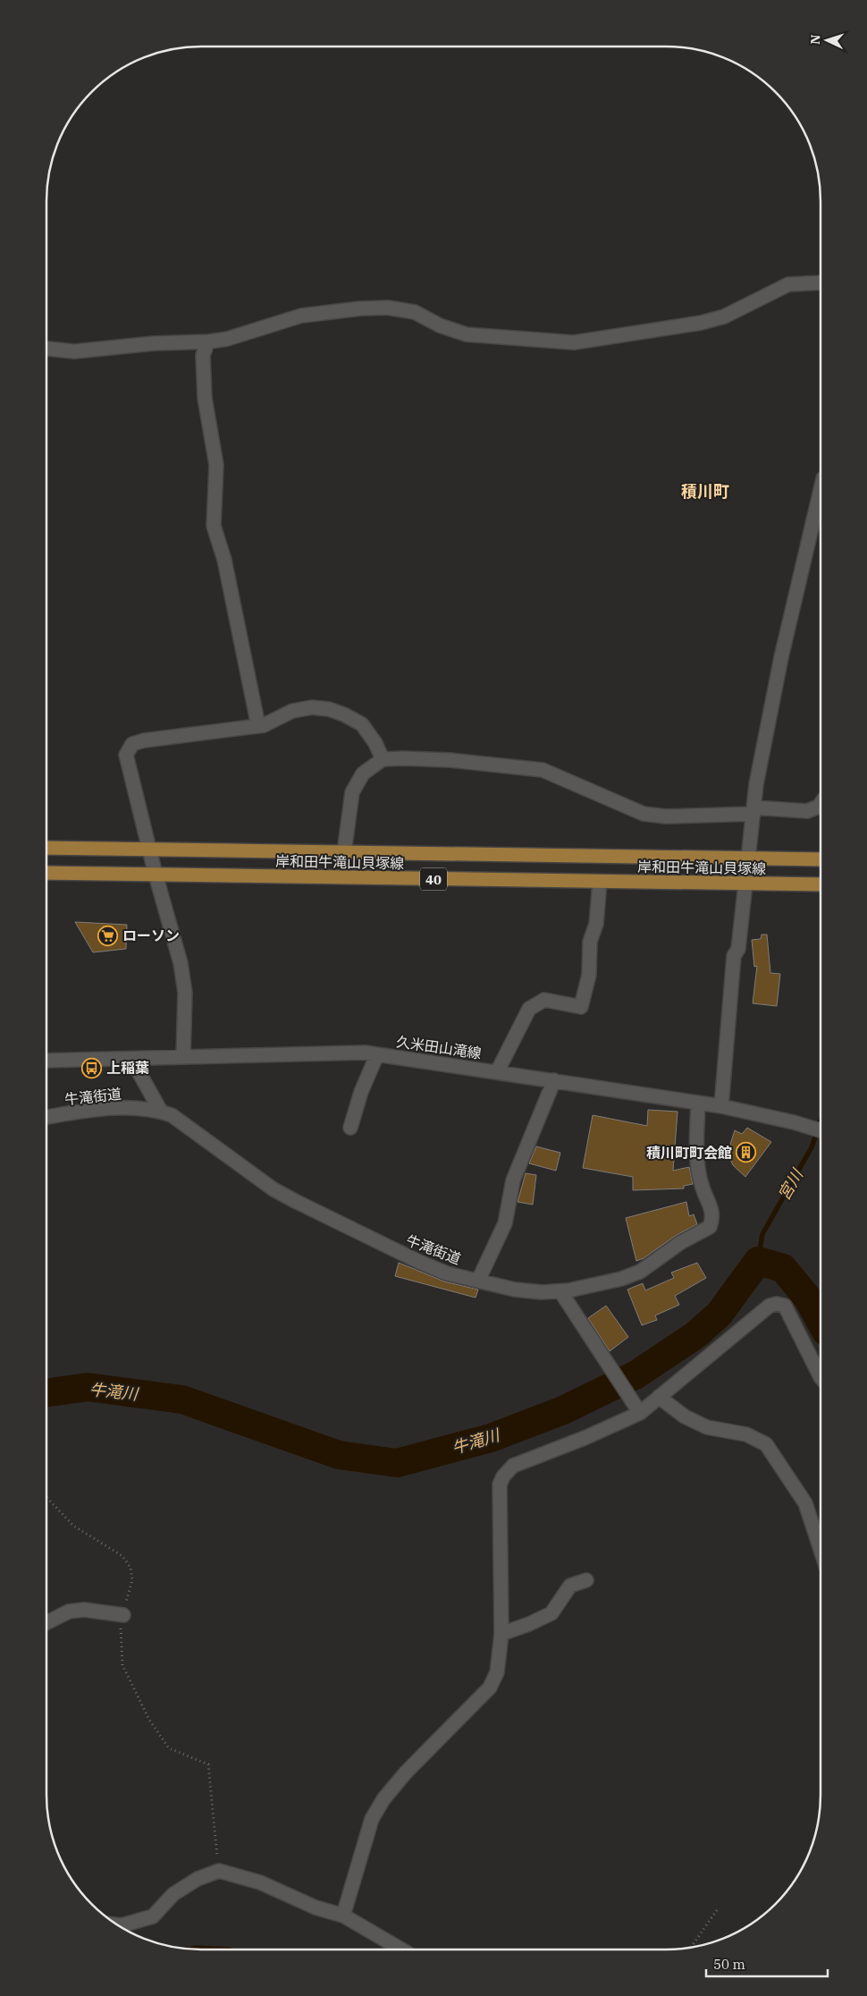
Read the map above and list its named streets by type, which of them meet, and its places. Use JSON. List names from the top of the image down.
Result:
{
  "streets": {
    "main road": ["岸和田牛滝山貝塚線", "40"],
    "street": ["久米田山滝線", "牛滝街道"]
  },
  "crossings": [
    ["久米田山滝線", "牛滝街道"]
  ],
  "districts": ["積川町"],
  "water": ["宮川", "牛滝川"],
  "places": {
    "supermarket": ["ローソン"],
    "bus stop": ["上稲葉"],
    "building": ["積川町町会館"]
  },
  "scale_bar": "50 m",
  "north": "left"
}
